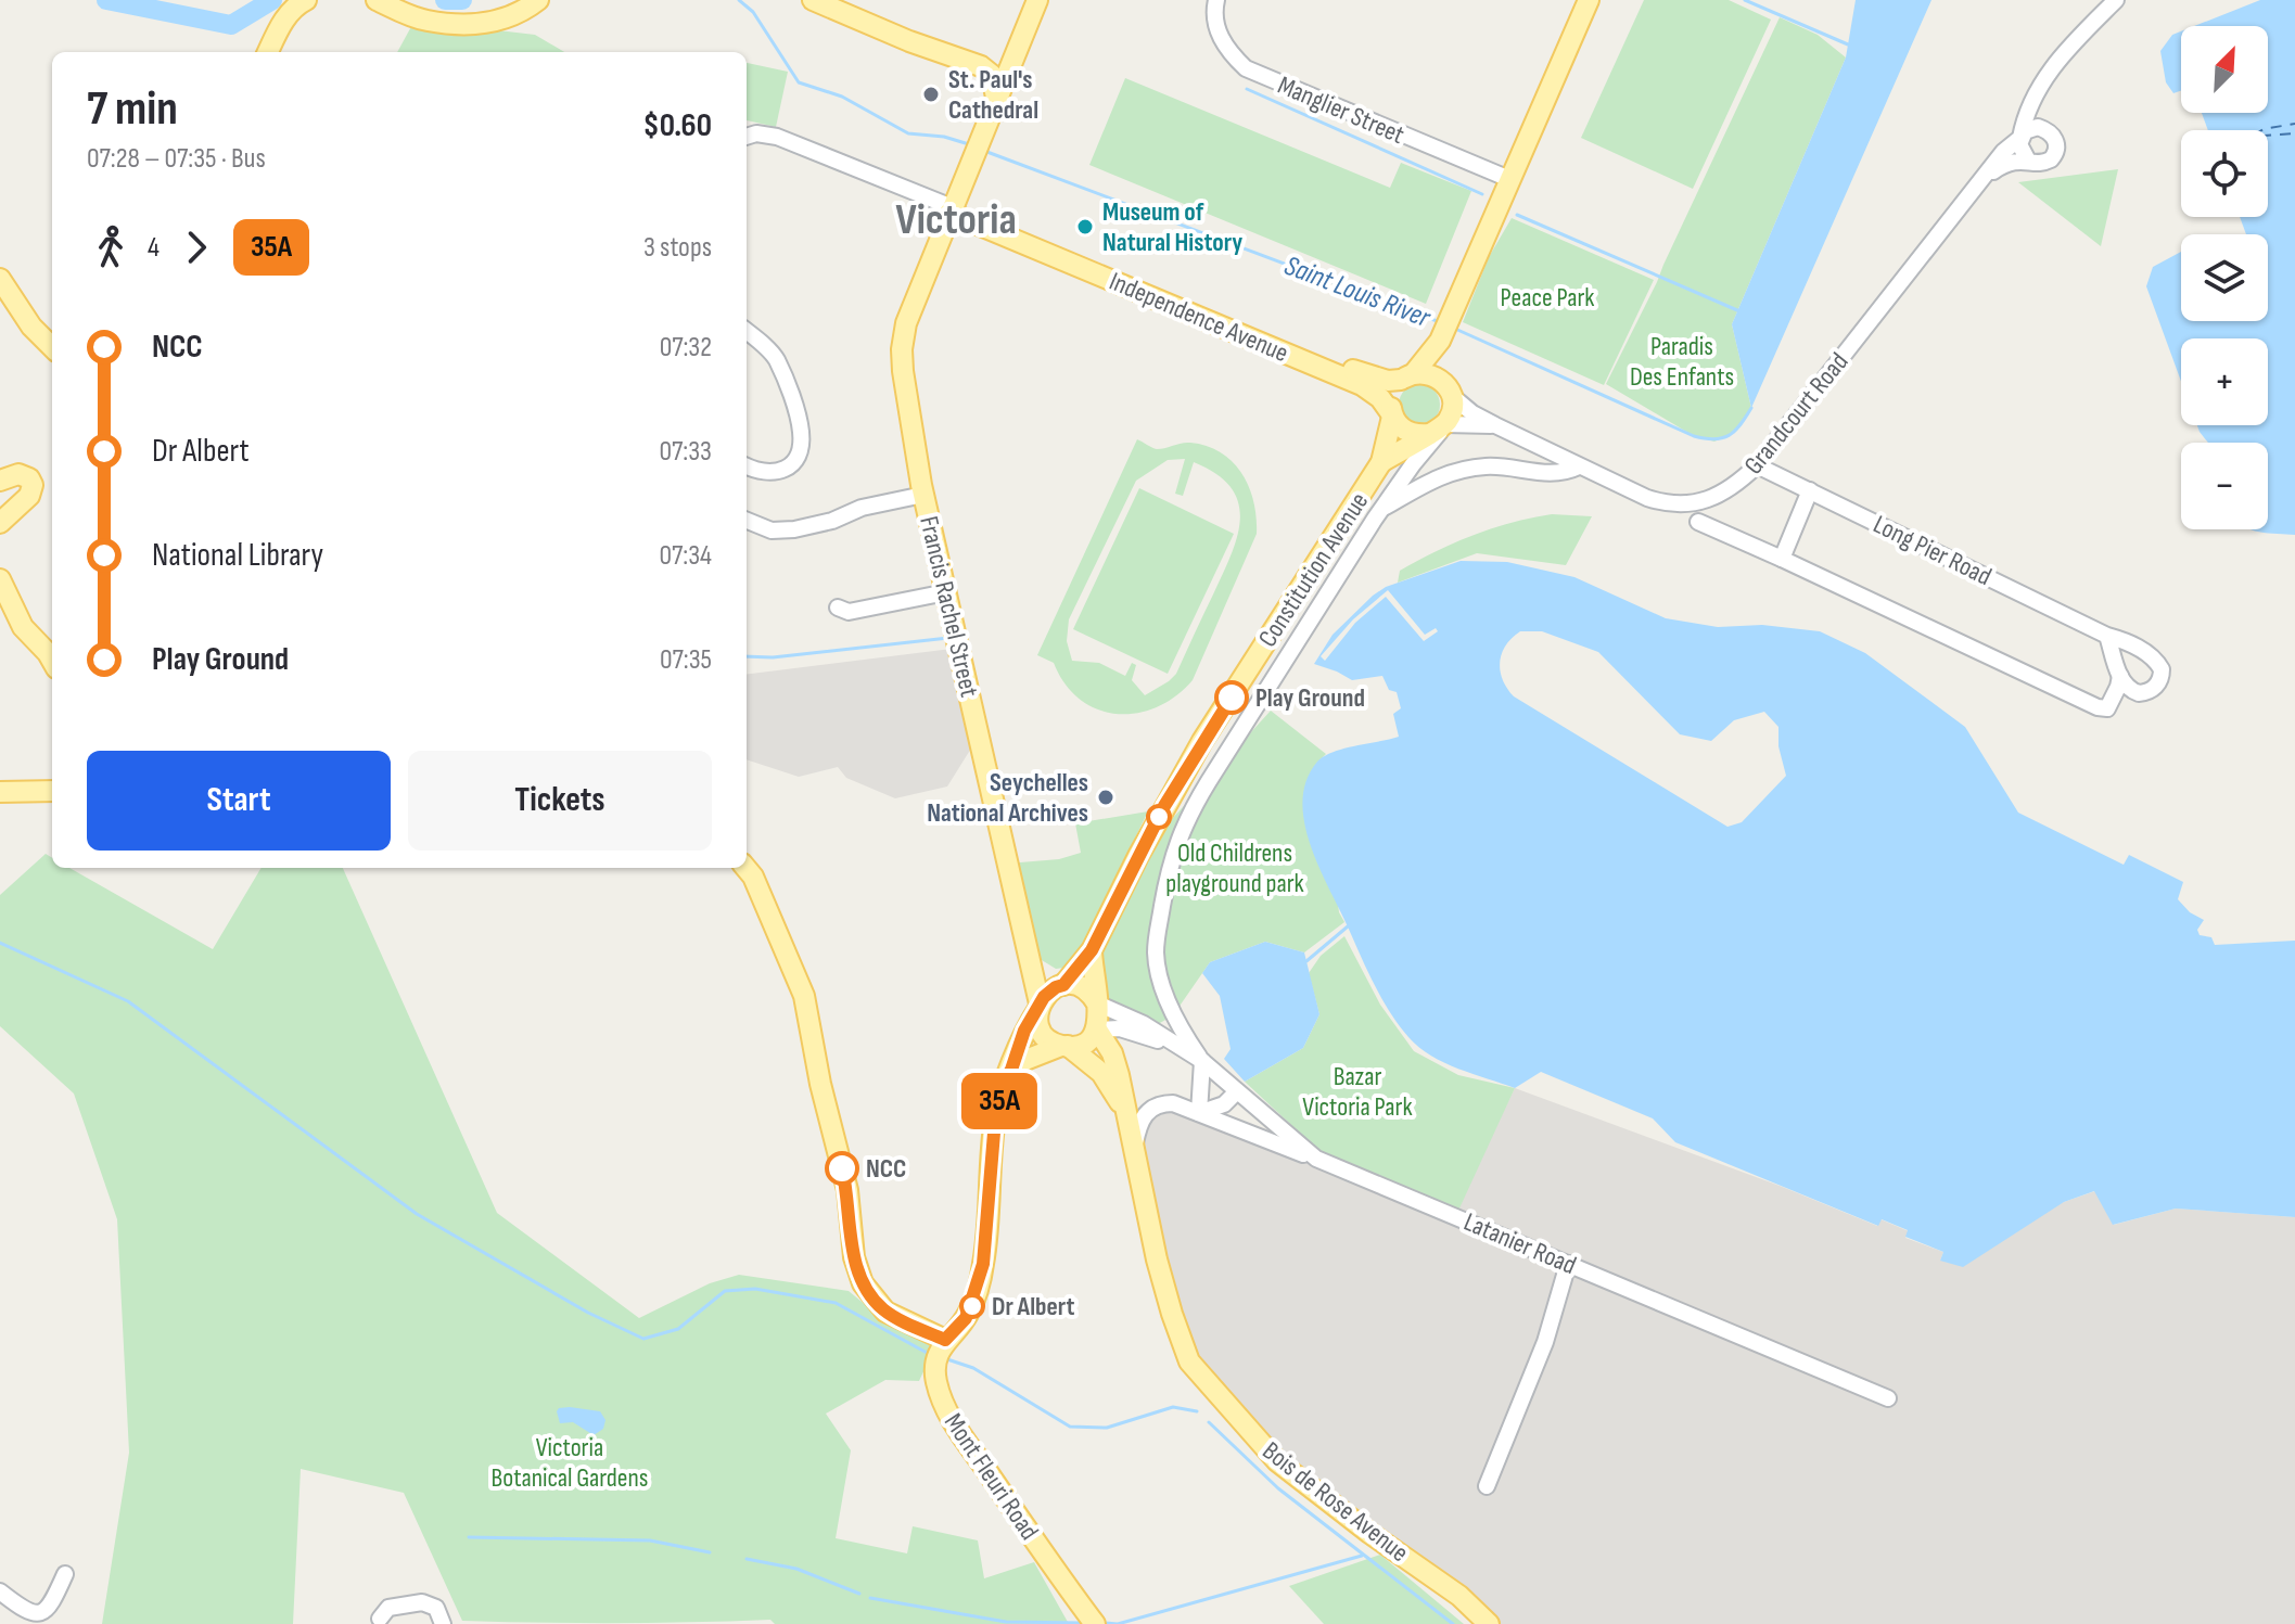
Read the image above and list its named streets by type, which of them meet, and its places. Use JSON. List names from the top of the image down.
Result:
{
  "streets": {
    "main road": [
      "Independence Avenue",
      "Constitution Avenue",
      "Francis Rachel Street",
      "Mont Fleuri Road",
      "Bois de Rose Avenue"
    ],
    "street": [
      "Manglier Street",
      "Grandcourt Road",
      "Long Pier Road",
      "Latanier Road"
    ]
  },
  "crossings": [
    ["Independence Avenue", "Grandcourt Road"],
    ["Independence Avenue", "Constitution Avenue"],
    ["Independence Avenue", "Francis Rachel Street"],
    ["Grandcourt Road", "Long Pier Road"],
    ["Grandcourt Road", "Constitution Avenue"],
    ["Constitution Avenue", "Francis Rachel Street"],
    ["Constitution Avenue", "Latanier Road"],
    ["Constitution Avenue", "Mont Fleuri Road"],
    ["Constitution Avenue", "Bois de Rose Avenue"],
    ["Francis Rachel Street", "Latanier Road"],
    ["Francis Rachel Street", "Mont Fleuri Road"],
    ["Francis Rachel Street", "Bois de Rose Avenue"],
    ["Latanier Road", "Mont Fleuri Road"],
    ["Latanier Road", "Bois de Rose Avenue"],
    ["Mont Fleuri Road", "Bois de Rose Avenue"]
  ],
  "districts": ["Victoria"],
  "water": ["Saint Louis River"],
  "parks": [
    "Peace Park",
    "Paradis Des Enfants",
    "Old Childrens playground park",
    "Bazar Victoria Park",
    "Victoria Botanical Gardens"
  ],
  "places": [
    "St. Paul's Cathedral",
    "Museum of Natural History",
    "Play Ground",
    "Seychelles National Archives",
    "NCC",
    "Dr Albert"
  ],
  "lines": ["bus line 35A"],
  "north": "top right",
  "page": {
    "on_map": "35A",
    "map_buttons": ["+", "−"],
    "heading": ["7 min", "07:28 – 07:35 · Bus", "$0.60"],
    "legs": ["4", "35A", "3 stops"],
    "list": [
      {
        "name": "NCC",
        "value": "07:32"
      },
      {
        "name": "Dr Albert",
        "value": "07:33"
      },
      {
        "name": "National Library",
        "value": "07:34"
      },
      {
        "name": "Play Ground",
        "value": "07:35"
      }
    ],
    "buttons": ["Start", "Tickets"]
  }
}
